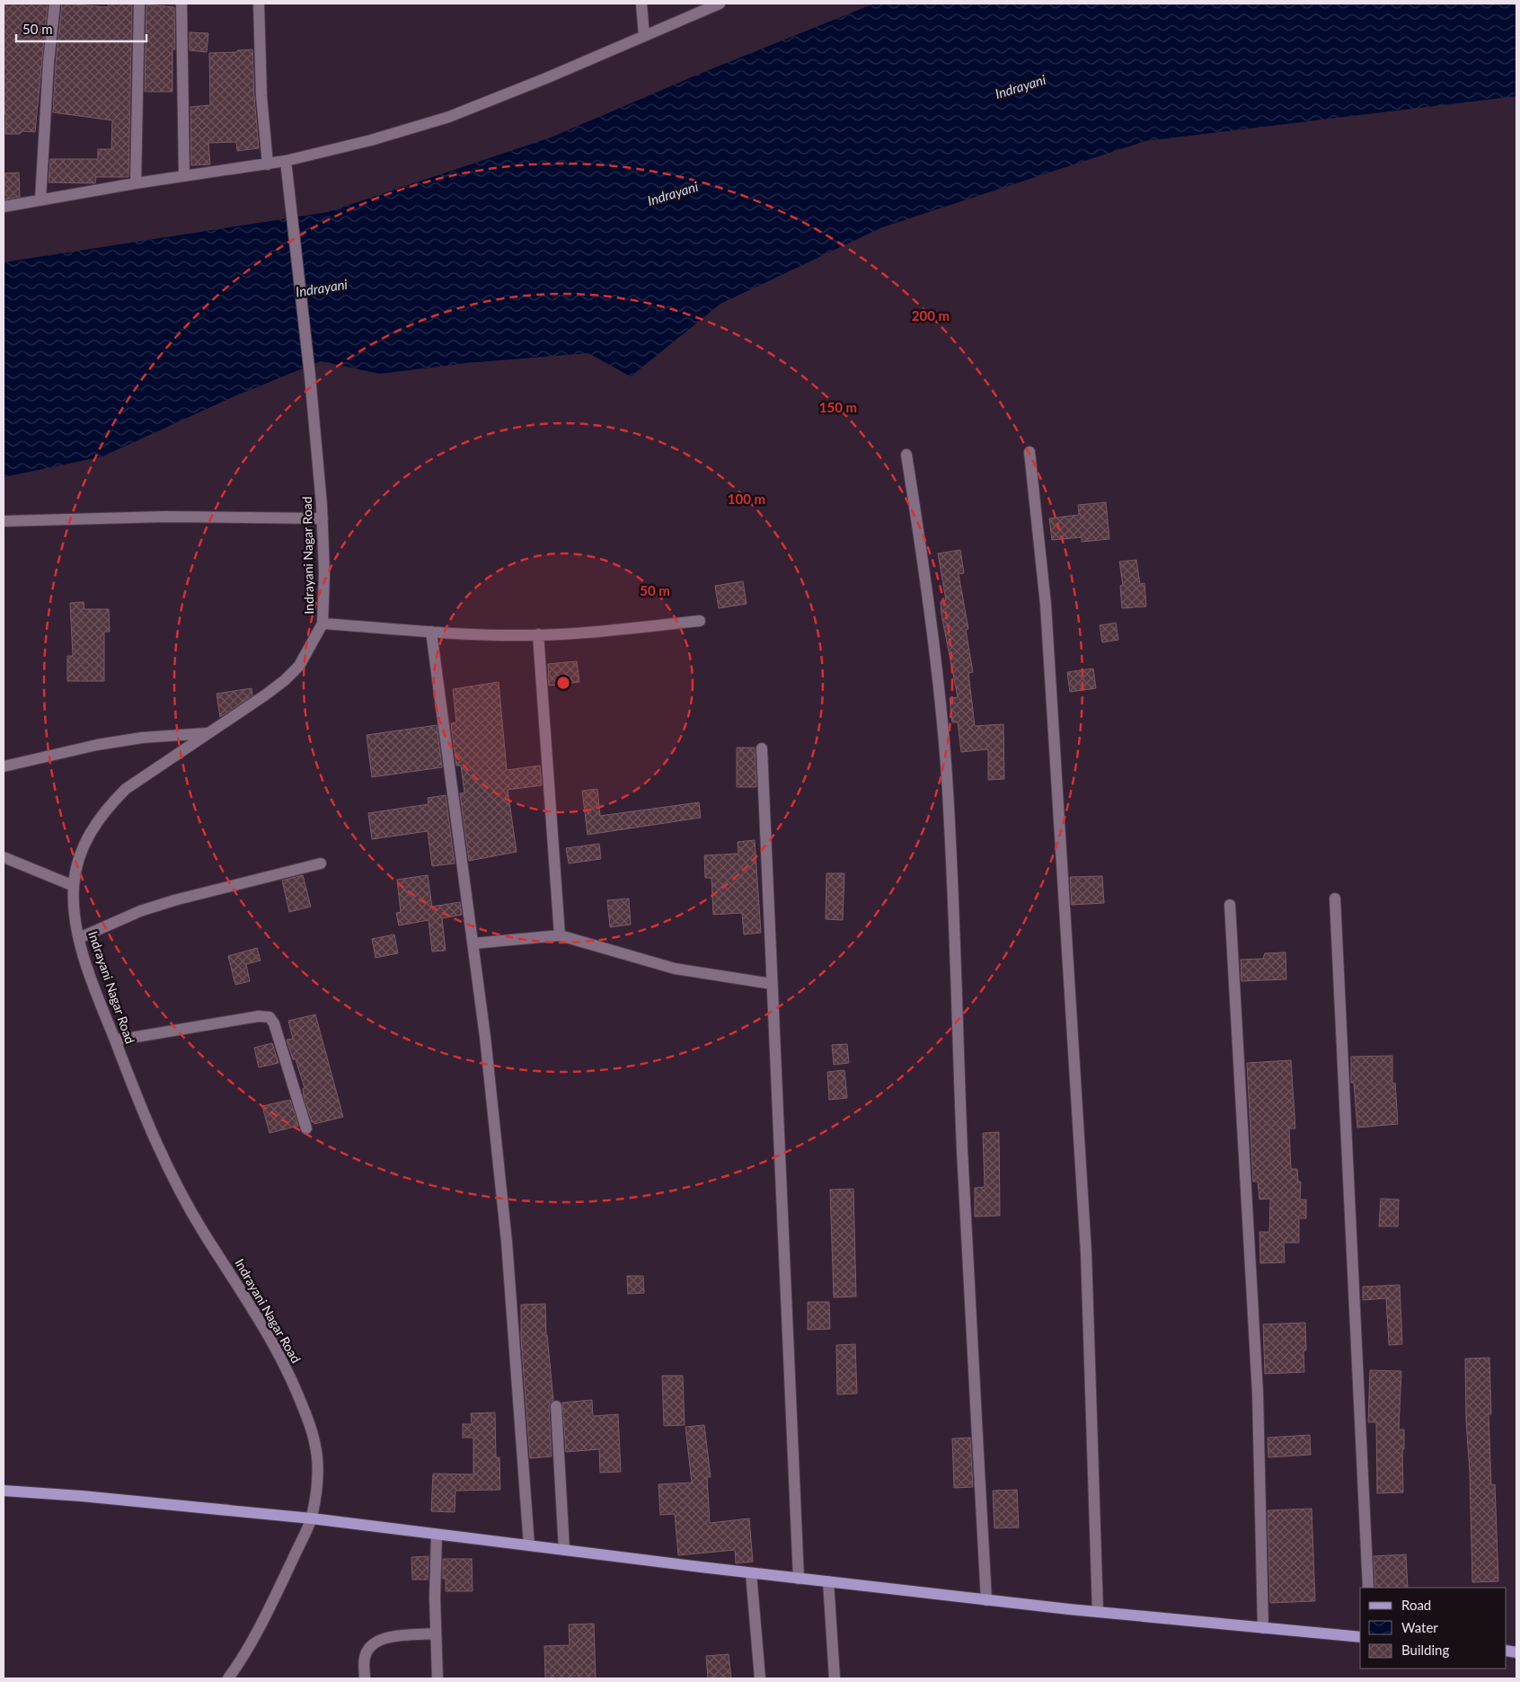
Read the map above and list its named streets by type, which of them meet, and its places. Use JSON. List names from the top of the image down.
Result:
{
  "streets": {
    "street": ["Indrayani Nagar Road"]
  },
  "water": ["Indrayani"],
  "legend": ["Road", "Water", "Building"],
  "scale_bar": "50 m",
  "rings": [
    "200 m",
    "150 m",
    "100 m",
    "50 m"
  ]
}
